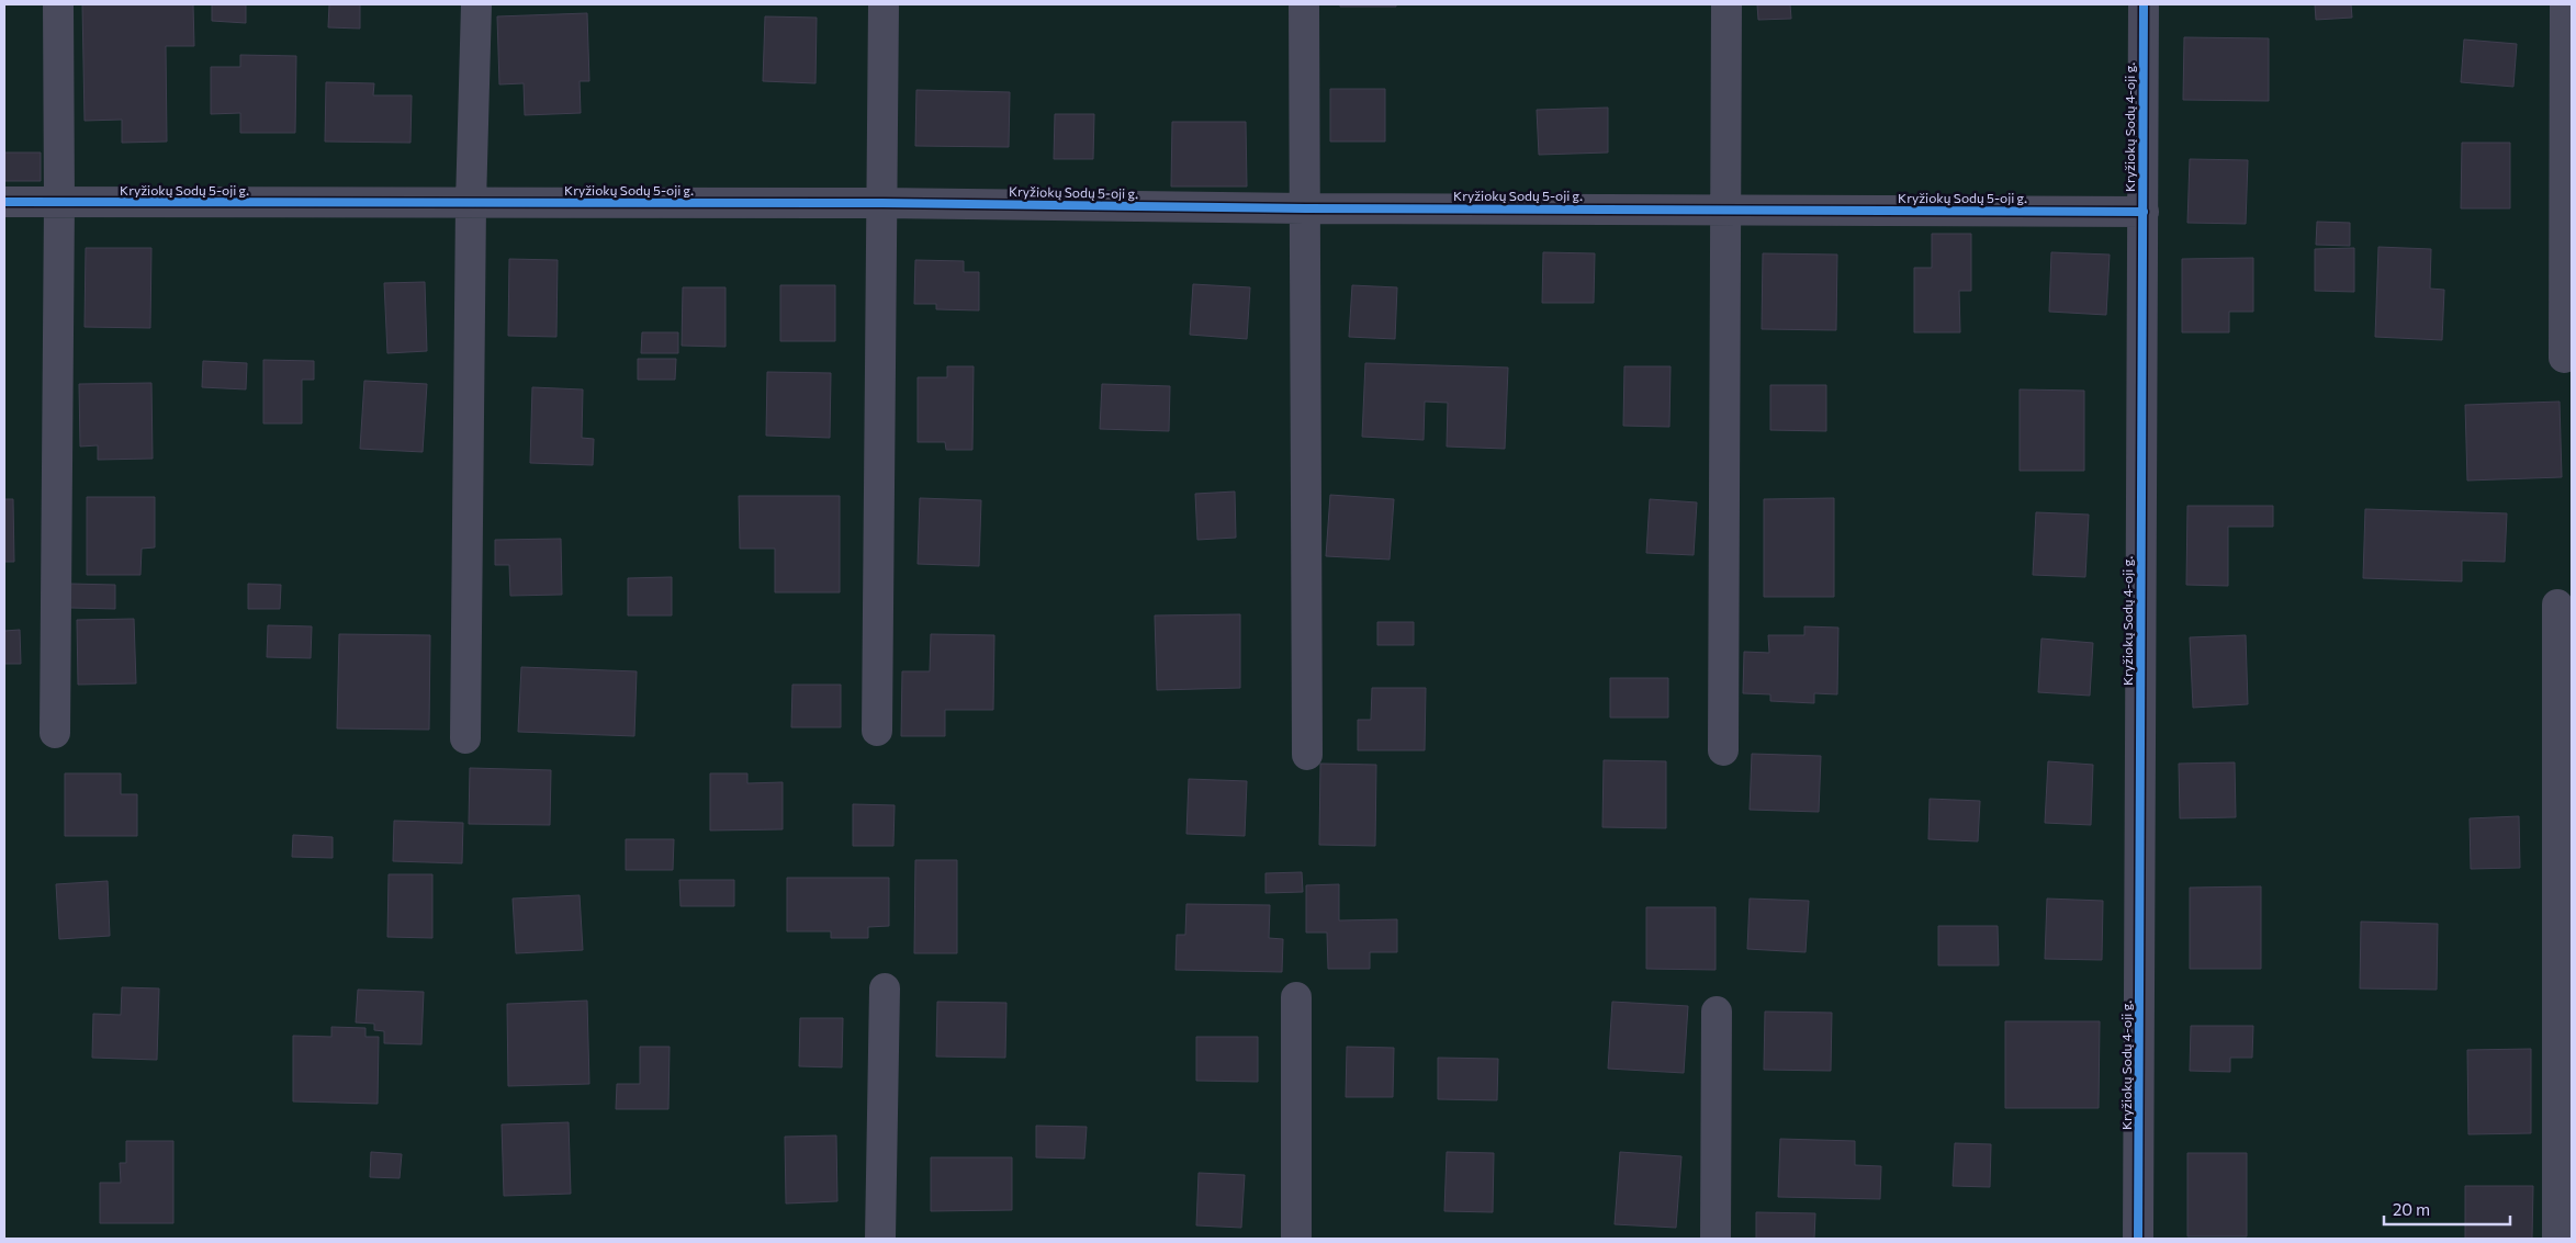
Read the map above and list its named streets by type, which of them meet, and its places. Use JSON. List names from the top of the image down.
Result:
{
  "streets": {
    "street": ["Kryžiokų Sodų 4-oji g.", "Kryžiokų Sodų 5-oji g."]
  },
  "crossings": [
    ["Kryžiokų Sodų 4-oji g.", "Kryžiokų Sodų 5-oji g."]
  ],
  "scale_bar": "20 m"
}
